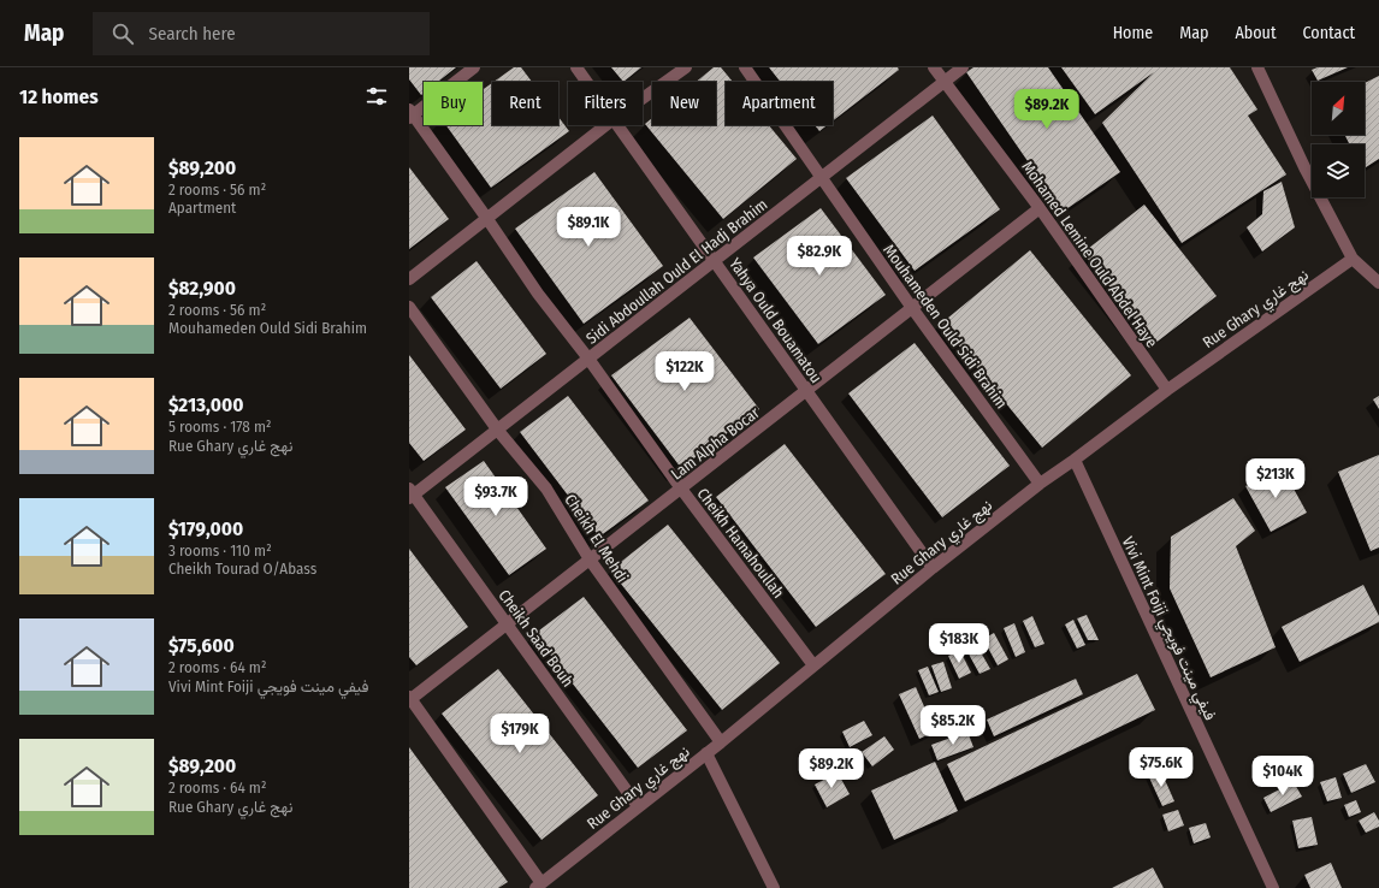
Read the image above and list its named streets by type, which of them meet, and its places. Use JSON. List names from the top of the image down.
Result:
{
  "streets": {
    "street": [
      "Mohamed Lemine Ould Abdel Haye",
      "Sidi Abdoullah Ould El Hadj Brahim",
      "Rue Ghary نهج غاري",
      "Yahya Ould Bouamatou",
      "Mouhameden Ould Sidi Brahim",
      "Lam Alpha Bocar",
      "Cheikh El Mehdi",
      "Cheikh Hamahoullah",
      "Vivi Mint Foiji فيفي مينت فويجي",
      "Cheikh Saad Bouh"
    ]
  },
  "crossings": [
    ["Mohamed Lemine Ould Abdel Haye", "Sidi Abdoullah Ould El Hadj Brahim"],
    ["Mohamed Lemine Ould Abdel Haye", "Rue Ghary نهج غاري"],
    ["Mohamed Lemine Ould Abdel Haye", "Lam Alpha Bocar"],
    ["Sidi Abdoullah Ould El Hadj Brahim", "Yahya Ould Bouamatou"],
    ["Sidi Abdoullah Ould El Hadj Brahim", "Mouhameden Ould Sidi Brahim"],
    ["Sidi Abdoullah Ould El Hadj Brahim", "Cheikh El Mehdi"],
    ["Sidi Abdoullah Ould El Hadj Brahim", "Cheikh Hamahoullah"],
    ["Sidi Abdoullah Ould El Hadj Brahim", "Cheikh Saad Bouh"],
    ["Rue Ghary نهج غاري", "Yahya Ould Bouamatou"],
    ["Rue Ghary نهج غاري", "Mouhameden Ould Sidi Brahim"],
    ["Rue Ghary نهج غاري", "Cheikh El Mehdi"],
    ["Rue Ghary نهج غاري", "Cheikh Hamahoullah"],
    ["Rue Ghary نهج غاري", "Vivi Mint Foiji فيفي مينت فويجي"],
    ["Rue Ghary نهج غاري", "Cheikh Saad Bouh"],
    ["Yahya Ould Bouamatou", "Lam Alpha Bocar"],
    ["Mouhameden Ould Sidi Brahim", "Lam Alpha Bocar"],
    ["Lam Alpha Bocar", "Cheikh El Mehdi"],
    ["Lam Alpha Bocar", "Cheikh Hamahoullah"],
    ["Lam Alpha Bocar", "Cheikh Saad Bouh"]
  ],
  "north": "top right",
  "page": {
    "header": "Map",
    "search": "Search here",
    "nav": [
      "Home",
      "Map",
      "About",
      "Contact"
    ],
    "heading": "12 homes",
    "chip": [
      "Buy",
      "Rent",
      "Filters",
      "New",
      "Apartment"
    ],
    "price": [
      "$89.2K",
      "$89.1K",
      "$82.9K",
      "$122K",
      "$213K",
      "$93.7K",
      "$183K",
      "$85.2K",
      "$179K",
      "$75.6K",
      "$89.2K",
      "$104K"
    ],
    "list": [
      {
        "name": "$89,200",
        "note": "2 rooms · 56 m² · Apartment"
      },
      {
        "name": "$82,900",
        "note": "2 rooms · 56 m² · Mouhameden Ould Sidi Brahim"
      },
      {
        "name": "$213,000",
        "note": "5 rooms · 178 m² · Rue Ghary نهج غاري"
      },
      {
        "name": "$179,000",
        "note": "3 rooms · 110 m² · Cheikh Tourad O/Abass"
      },
      {
        "name": "$75,600",
        "note": "2 rooms · 64 m² · Vivi Mint Foiji فيفي مينت فويجي"
      },
      {
        "name": "$89,200",
        "note": "2 rooms · 64 m² · Rue Ghary نهج غاري"
      }
    ]
  }
}
